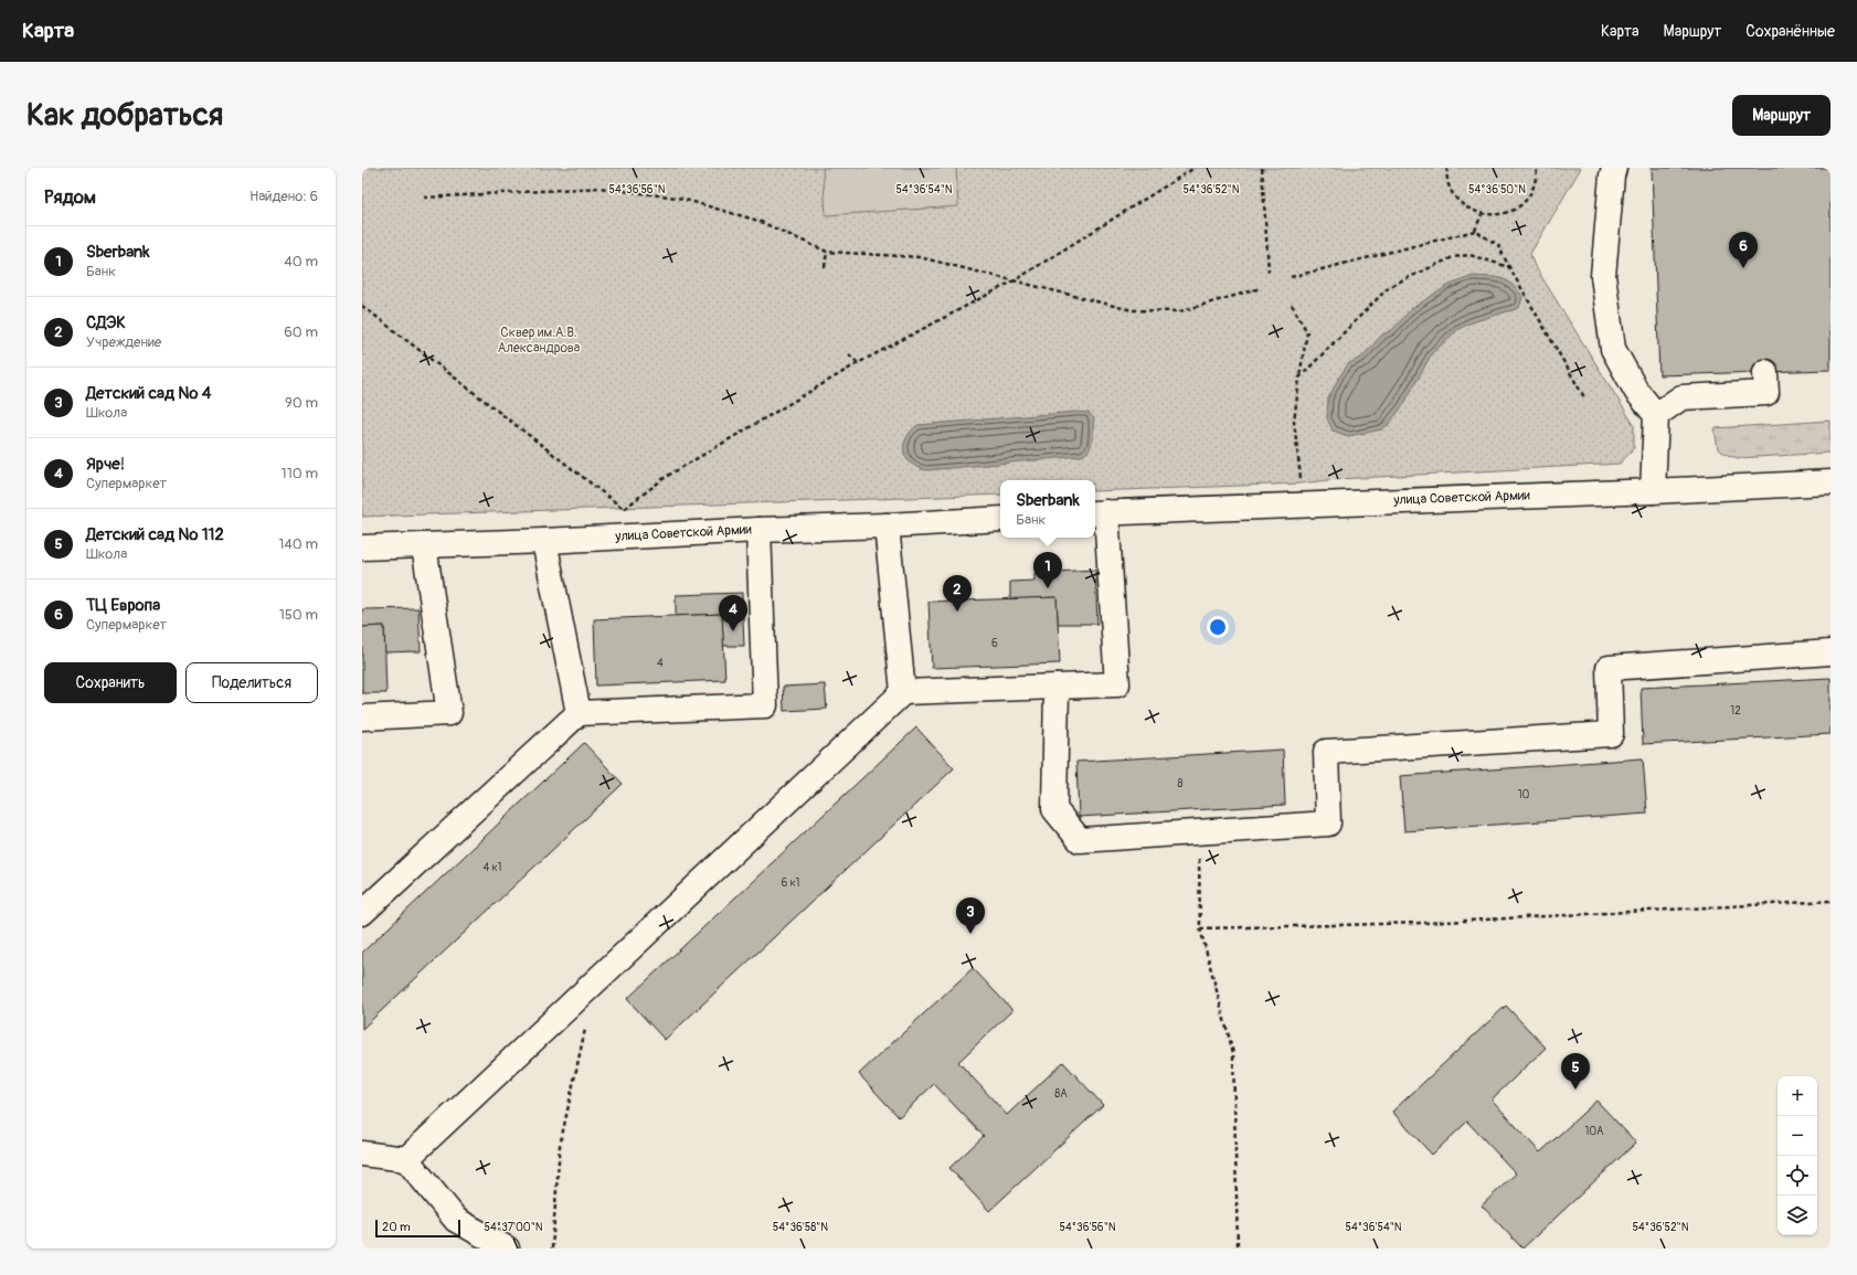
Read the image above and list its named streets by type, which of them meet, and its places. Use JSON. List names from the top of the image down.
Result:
{
  "streets": {
    "main road": ["улица Советской Армии"]
  },
  "parks": ["Сквер им.А.В. Александрова"],
  "house_numbers": [
    "6",
    "4",
    "12",
    "8",
    "10",
    "4 к1",
    "6 к1",
    "8А",
    "10А"
  ],
  "scale_bar": "20 m",
  "page": {
    "header": "Карта",
    "nav": ["Карта", "Маршрут", "Сохранённые"],
    "buttons": [
      "Маршрут",
      ["Сохранить", "Поделиться"]
    ],
    "title": "Как добраться",
    "heading": ["Рядом", "Найдено: 6"],
    "list": [
      {
        "mark": "1",
        "name": "Sberbank",
        "note": "Банк",
        "value": "40 m"
      },
      {
        "mark": "2",
        "name": "СДЭК",
        "note": "Учреждение",
        "value": "60 m"
      },
      {
        "mark": "3",
        "name": "Детский сад № 4",
        "note": "Школа",
        "value": "90 m"
      },
      {
        "mark": "4",
        "name": "Ярче!",
        "note": "Супермаркет",
        "value": "110 m"
      },
      {
        "mark": "5",
        "name": "Детский сад № 112",
        "note": "Школа",
        "value": "140 m"
      },
      {
        "mark": "6",
        "name": "ТЦ Европа",
        "note": "Супермаркет",
        "value": "150 m"
      }
    ],
    "pins": [
      "6",
      "1",
      "2",
      "4",
      "3",
      "5"
    ],
    "popup": ["Sberbank", "Банк"],
    "map_buttons": ["+", "−"],
    "scale": "20 m"
  },
  "coordinates": [
    "54°36'56\"N",
    "54°36'54\"N",
    "54°36'52\"N",
    "54°36'50\"N",
    "54°37'00\"N",
    "54°36'58\"N"
  ]
}
